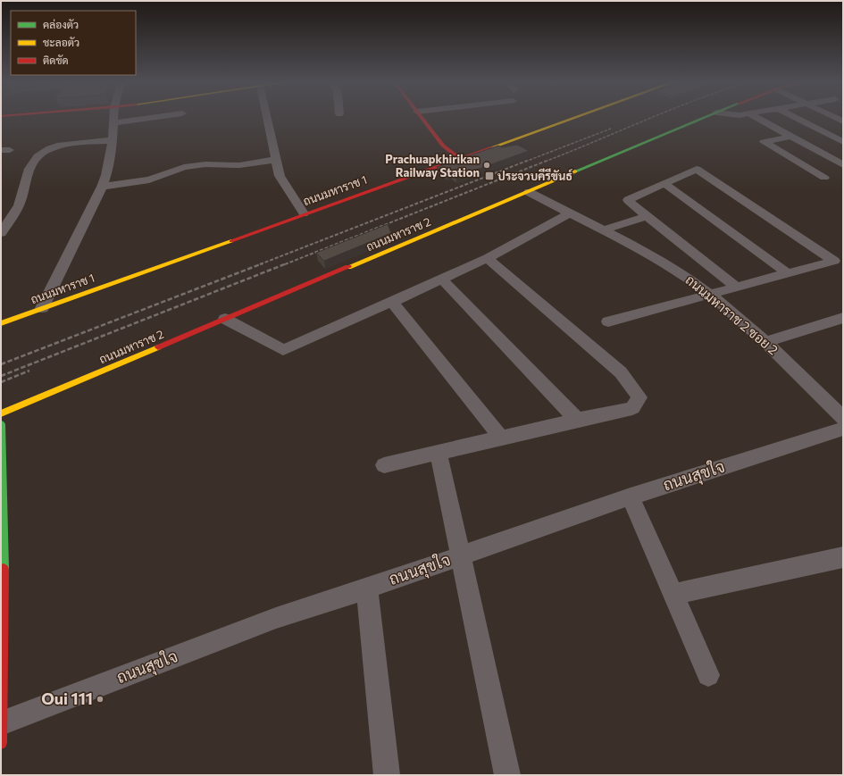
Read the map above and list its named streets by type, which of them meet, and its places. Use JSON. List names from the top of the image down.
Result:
{
  "streets": {
    "street": [
      "ถนนมหาราช 1",
      "ถนนมหาราช 2",
      "ถนนมหาราช 2 ซอย 2",
      "ถนนสุขใจ"
    ]
  },
  "crossings": [
    ["ถนนมหาราช 2", "ถนนมหาราช 2 ซอย 2"]
  ],
  "places": {
    "other": ["Prachuapkhirikan Railway Station", "Oui 111"],
    "transit": ["ประจวบคีรีขันธ์"]
  },
  "legend": ["คล่องตัว", "ชะลอตัว", "ติดขัด"]
}
